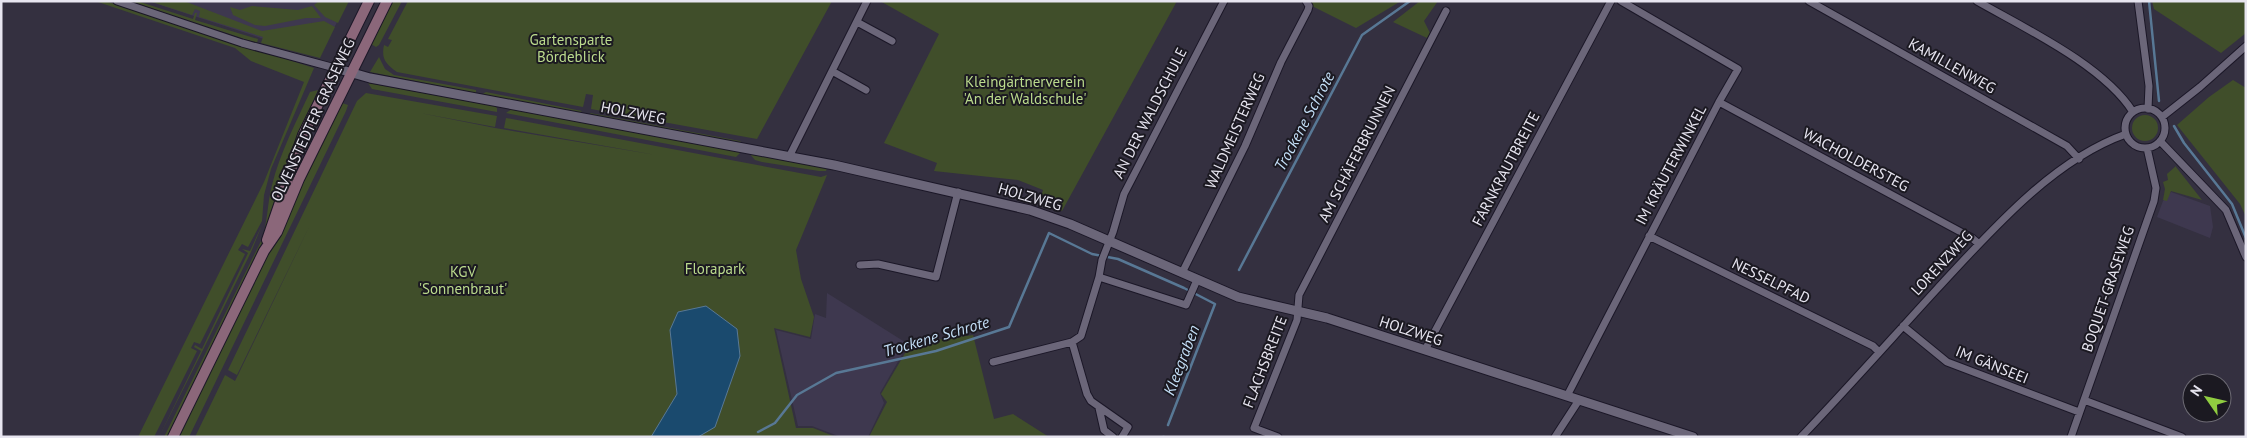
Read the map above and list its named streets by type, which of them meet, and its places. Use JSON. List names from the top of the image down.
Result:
{
  "streets": {
    "main road": ["OLVENSTEDTER GRASEWEG"],
    "street": [
      "KAMILLENWEG",
      "HOLZWEG",
      "AN DER WALDSCHULE",
      "WALDMEISTERWEG",
      "AM SCHÄFERBRUNNEN",
      "WACHOLDERSTEG",
      "IM KRÄUTERWINKEL",
      "FARNKRAUTBREITE",
      "LORENZWEG",
      "NESSELPFAD",
      "BOQUET-GRASEWEG",
      "FLACHSBREITE",
      "IM GÄNSEEI"
    ]
  },
  "crossings": [
    ["KAMILLENWEG", "LORENZWEG"],
    ["HOLZWEG", "AN DER WALDSCHULE"],
    ["HOLZWEG", "OLVENSTEDTER GRASEWEG"],
    ["HOLZWEG", "WALDMEISTERWEG"],
    ["HOLZWEG", "AM SCHÄFERBRUNNEN"],
    ["HOLZWEG", "IM KRÄUTERWINKEL"],
    ["HOLZWEG", "FARNKRAUTBREITE"],
    ["HOLZWEG", "FLACHSBREITE"],
    ["AM SCHÄFERBRUNNEN", "FLACHSBREITE"],
    ["WACHOLDERSTEG", "IM KRÄUTERWINKEL"],
    ["WACHOLDERSTEG", "LORENZWEG"],
    ["IM KRÄUTERWINKEL", "NESSELPFAD"],
    ["LORENZWEG", "NESSELPFAD"],
    ["LORENZWEG", "BOQUET-GRASEWEG"],
    ["LORENZWEG", "IM GÄNSEEI"],
    ["BOQUET-GRASEWEG", "IM GÄNSEEI"]
  ],
  "water": ["Trockene Schrote", "Kleegraben"],
  "parks": [
    "Gartensparte Bördeblick",
    "Kleingärtnerverein 'An der Waldschule'",
    "Florapark",
    "KGV 'Sonnenbraut'"
  ],
  "north": "top left"
}
